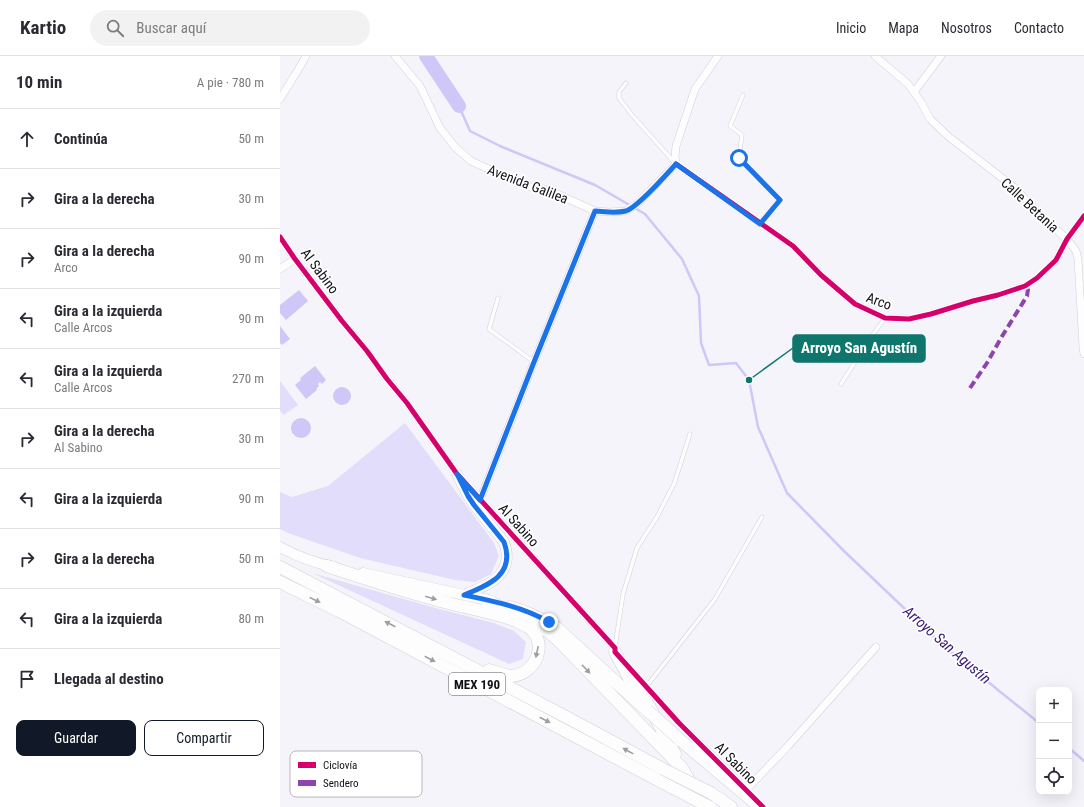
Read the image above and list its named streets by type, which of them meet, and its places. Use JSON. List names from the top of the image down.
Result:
{
  "streets": {
    "highway": ["MEX 190"],
    "street": [
      "Avenida Galilea",
      "Calle Betania",
      "Al Sabino",
      "Arco"
    ]
  },
  "crossings": [
    ["Calle Betania", "Arco"]
  ],
  "water": ["Arroyo San Agustín"],
  "places": ["Arroyo San Agustín"],
  "legend": ["Ciclovía", "Sendero"],
  "page": {
    "header": "Kartio",
    "search": "Buscar aquí",
    "nav": [
      "Inicio",
      "Mapa",
      "Nosotros",
      "Contacto"
    ],
    "heading": ["10 min", "A pie · 780 m"],
    "list": [
      ["Continúa", "50 m"],
      ["Gira a la derecha", "30 m"],
      ["Gira a la derecha", "Arco", "90 m"],
      ["Gira a la izquierda", "Calle Arcos", "90 m"],
      ["Gira a la izquierda", "Calle Arcos", "270 m"],
      ["Gira a la derecha", "Al Sabino", "30 m"],
      ["Gira a la izquierda", "90 m"],
      ["Gira a la derecha", "50 m"],
      ["Gira a la izquierda", "80 m"],
      "Llegada al destino"
    ],
    "map_buttons": ["+", "−"],
    "buttons": ["Guardar", "Compartir"]
  }
}
